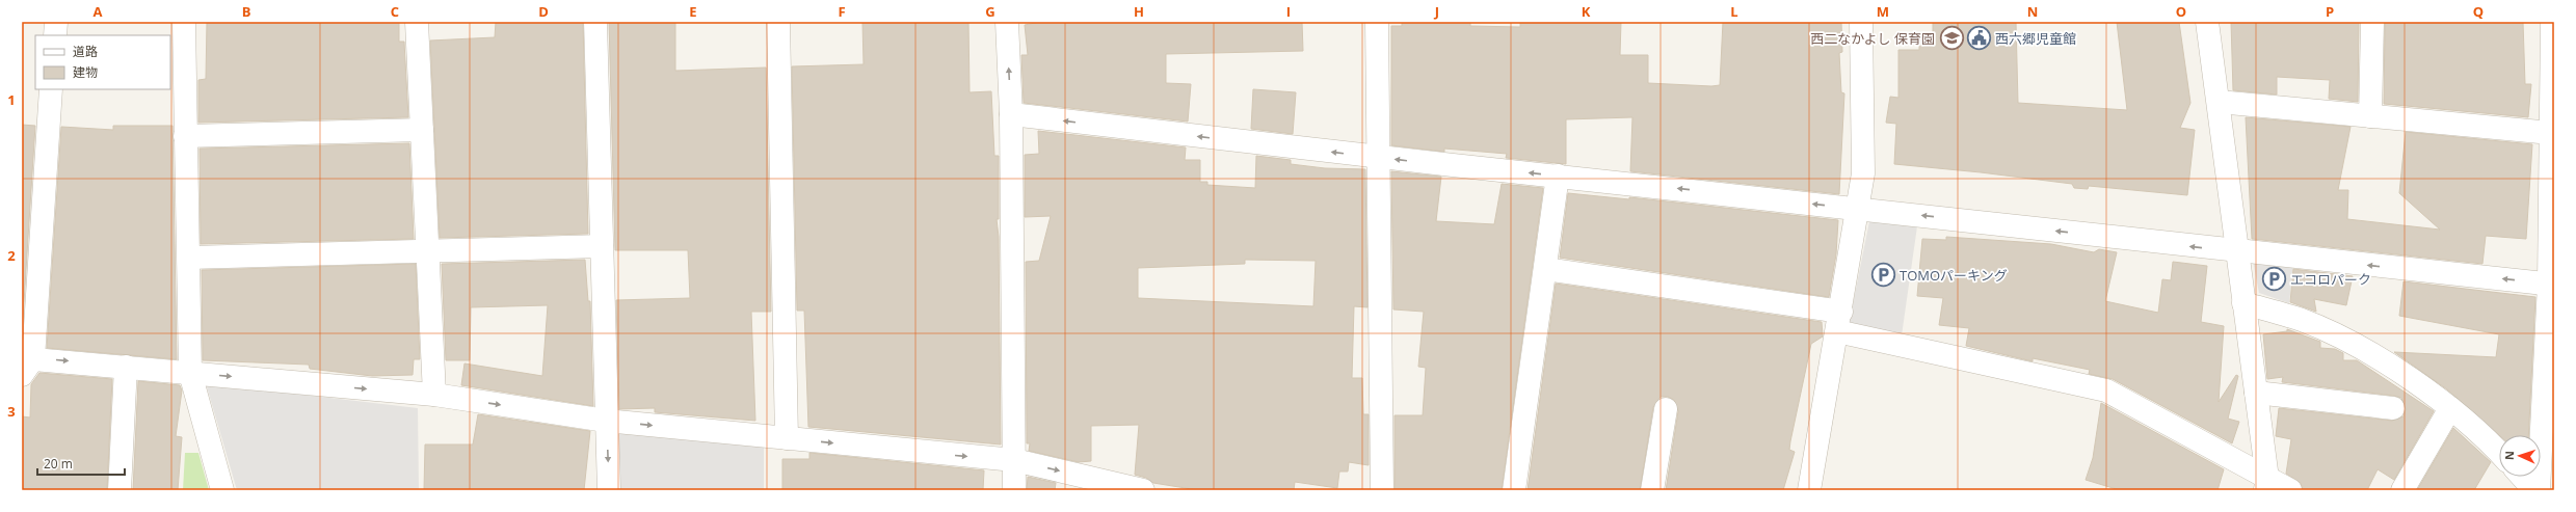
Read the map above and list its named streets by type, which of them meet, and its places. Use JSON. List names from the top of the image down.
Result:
{
  "places": {
    "school or university": ["西二なかよし 保育園"],
    "public building": ["西六郷児童館"],
    "parking": ["TOMOパーキング", "エコロパーク"]
  },
  "legend": ["道路", "建物"],
  "scale_bar": "20 m",
  "north": "left",
  "grid": {
    "columns": [
      "A",
      "B",
      "C",
      "D",
      "E",
      "F",
      "G",
      "H",
      "I",
      "J",
      "K",
      "L",
      "M",
      "N",
      "O",
      "P",
      "Q"
    ],
    "rows": ["1", "2", "3"]
  }
}
